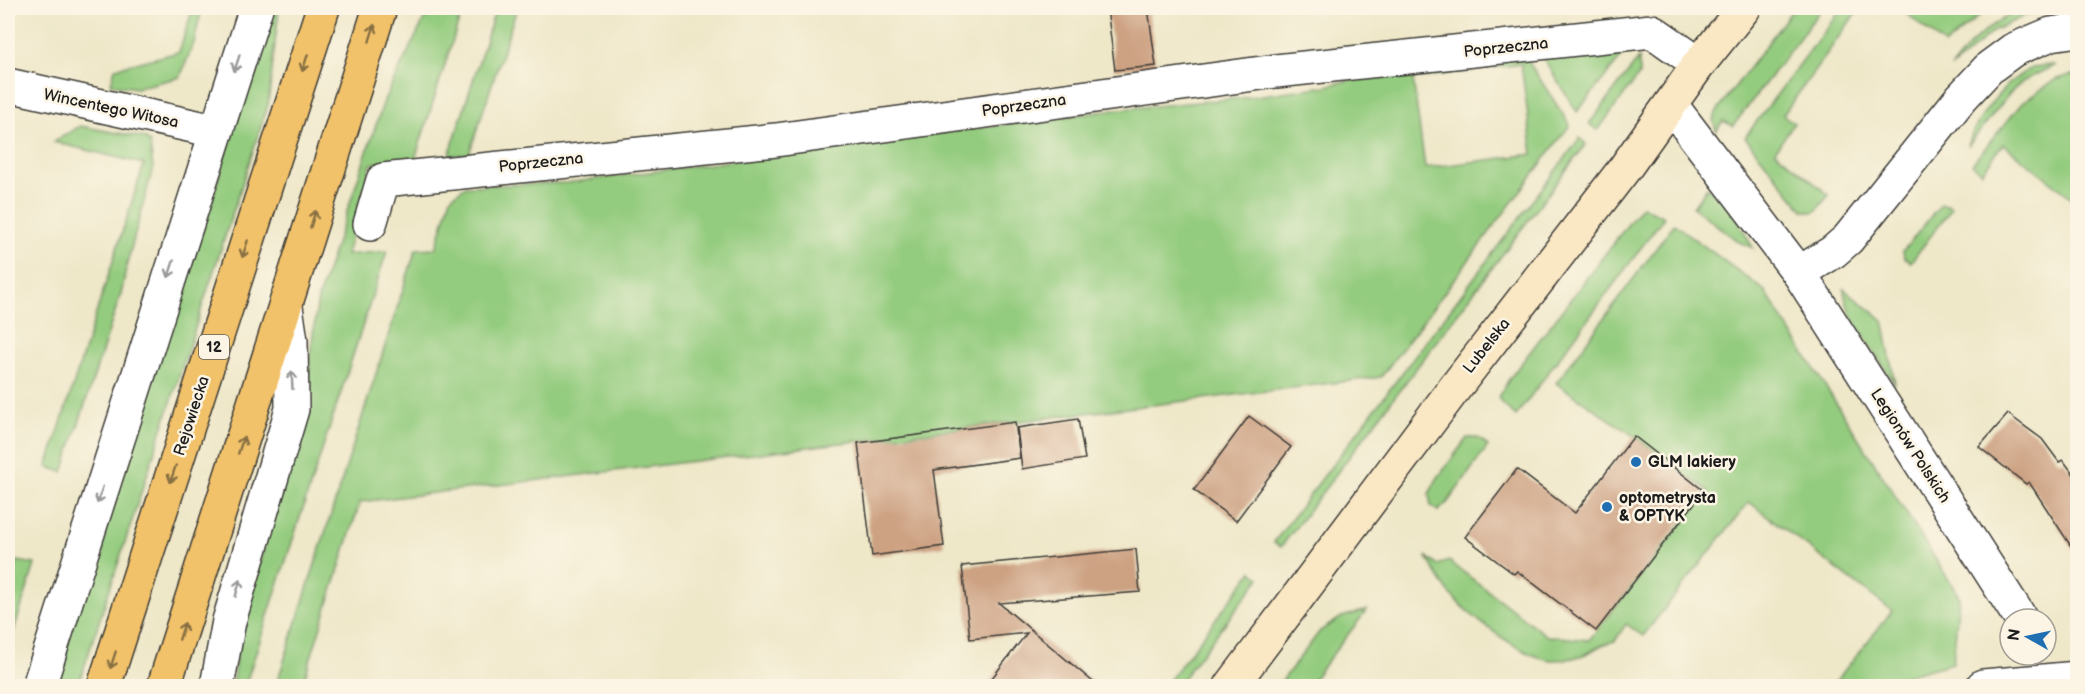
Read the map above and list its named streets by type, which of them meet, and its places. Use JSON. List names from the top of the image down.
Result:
{
  "streets": {
    "highway": ["12", "Rejowiecka"],
    "main road": ["Lubelska"],
    "street": ["Poprzeczna", "Wincentego Witosa", "Legionów Polskich"]
  },
  "crossings": [
    ["Poprzeczna", "Lubelska"],
    ["Lubelska", "Legionów Polskich"]
  ],
  "places": ["GLM lakiery", "optometrysta & OPTYK"],
  "north": "left"
}
